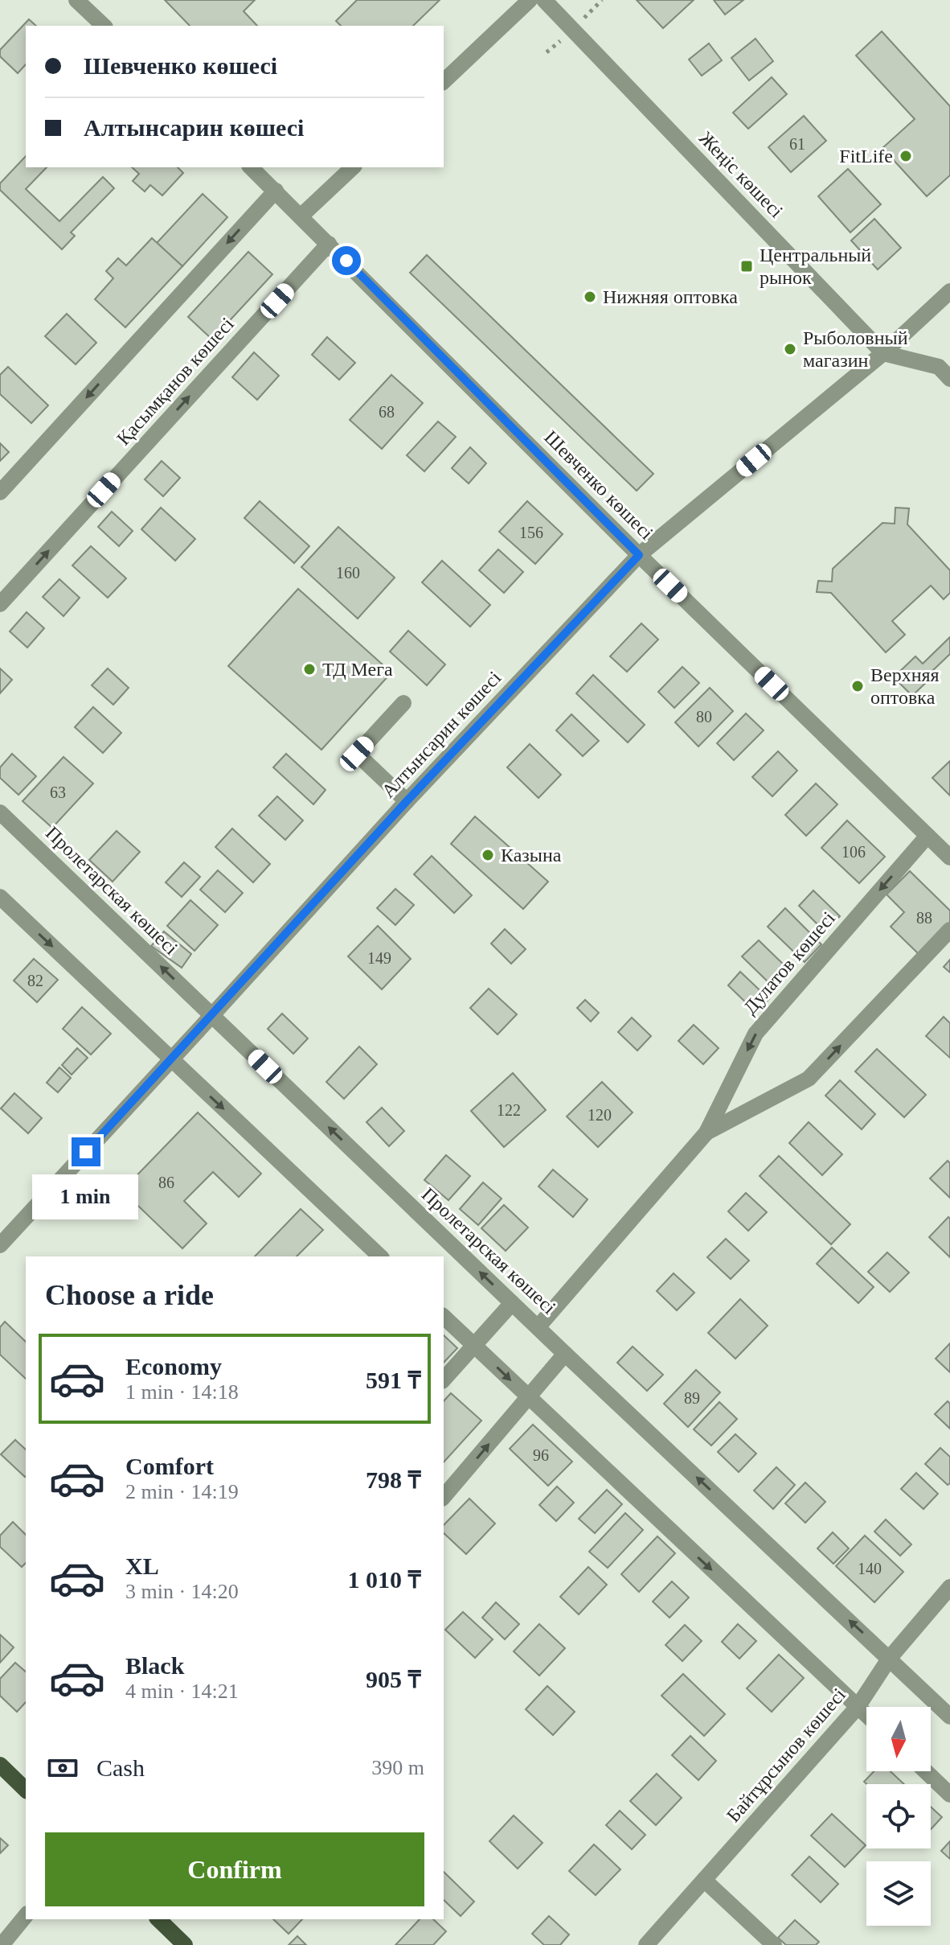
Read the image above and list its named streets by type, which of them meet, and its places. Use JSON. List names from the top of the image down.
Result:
{
  "streets": {
    "street": [
      "Жеңіс көшесі",
      "Қасымқанов көшесі",
      "Шевченко көшесі",
      "Алтынсарин көшесі",
      "Пролетарская көшесі",
      "Дулатов көшесі",
      "Байтұрсынов көшесі"
    ]
  },
  "crossings": [
    ["Жеңіс көшесі", "Алтынсарин көшесі"],
    ["Қасымқанов көшесі", "Шевченко көшесі"],
    ["Шевченко көшесі", "Алтынсарин көшесі"],
    ["Шевченко көшесі", "Дулатов көшесі"],
    ["Алтынсарин көшесі", "Пролетарская көшесі"],
    ["Пролетарская көшесі", "Дулатов көшесі"],
    ["Пролетарская көшесі", "Байтұрсынов көшесі"]
  ],
  "places": {
    "other": [
      "FitLife",
      "Нижняя оптовка",
      "Рыболовный магазин",
      "ТД Мега",
      "Верхняя оптовка",
      "Казына"
    ],
    "transit": ["Центральный рынок"]
  },
  "house_numbers": [
    "61",
    "68",
    "156",
    "160",
    "80",
    "63",
    "106",
    "88",
    "149",
    "82",
    "122",
    "120",
    "86",
    "89",
    "96",
    "140"
  ],
  "north": "bottom",
  "page": {
    "banner": ["Шевченко көшесі", "Алтынсарин көшесі"],
    "bubble": "1 min",
    "heading": "Choose a ride",
    "list": [
      {
        "name": "Economy",
        "note": "1 min · 14:18",
        "value": "591 ₸"
      },
      {
        "name": "Comfort",
        "note": "2 min · 14:19",
        "value": "798 ₸"
      },
      {
        "name": "XL",
        "note": "3 min · 14:20",
        "value": "1 010 ₸"
      },
      {
        "name": "Black",
        "note": "4 min · 14:21",
        "value": "905 ₸"
      }
    ],
    "pay": ["Cash", "390 m"],
    "buttons": "Confirm"
  }
}
